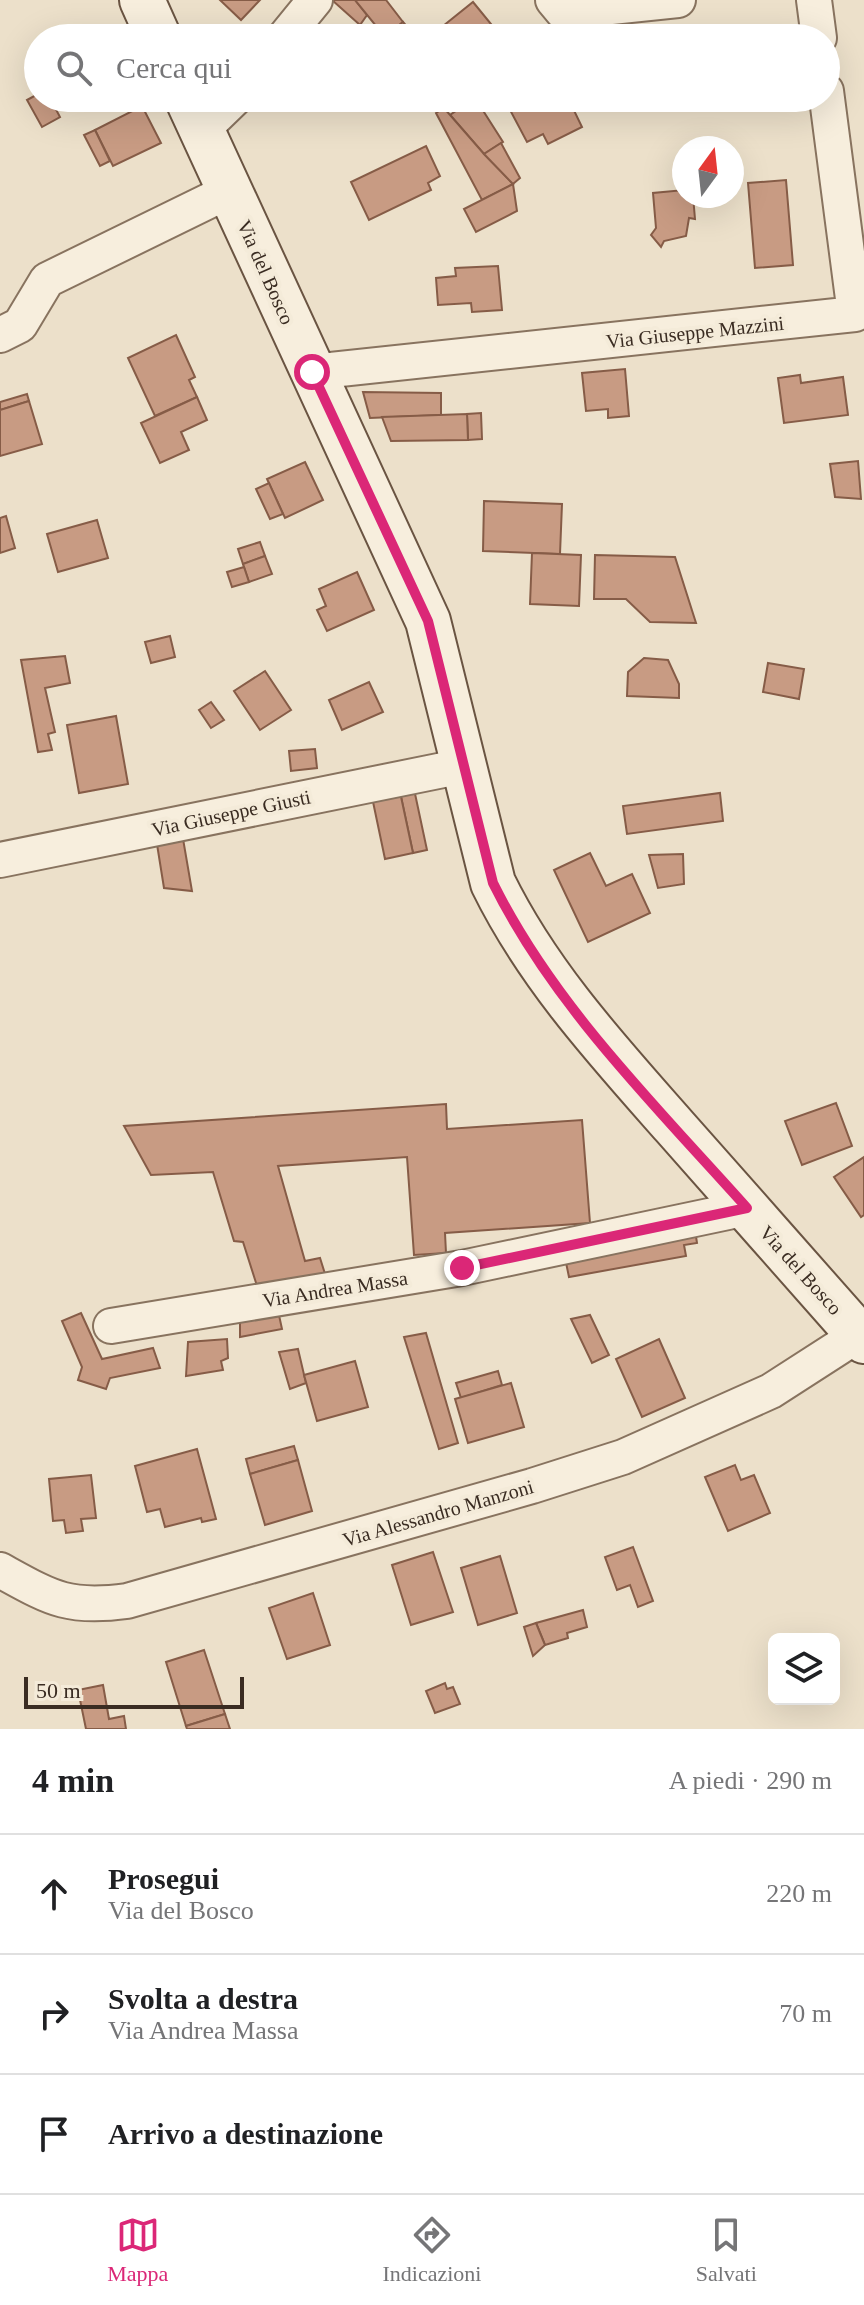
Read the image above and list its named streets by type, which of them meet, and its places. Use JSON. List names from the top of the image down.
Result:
{
  "streets": {
    "main road": ["Via del Bosco"],
    "street": [
      "Via Giuseppe Mazzini",
      "Via Giuseppe Giusti",
      "Via Andrea Massa",
      "Via Alessandro Manzoni"
    ]
  },
  "crossings": [
    ["Via del Bosco", "Via Giuseppe Mazzini"],
    ["Via del Bosco", "Via Giuseppe Giusti"],
    ["Via del Bosco", "Via Andrea Massa"],
    ["Via del Bosco", "Via Alessandro Manzoni"]
  ],
  "scale_bar": "50 m",
  "north": "top",
  "page": {
    "search": "Cerca qui",
    "scale": "50 m",
    "heading": ["4 min", "A piedi · 290 m"],
    "list": [
      ["Prosegui", "Via del Bosco", "220 m"],
      ["Svolta a destra", "Via Andrea Massa", "70 m"],
      "Arrivo a destinazione"
    ],
    "nav": ["Mappa", "Indicazioni", "Salvati"]
  }
}
